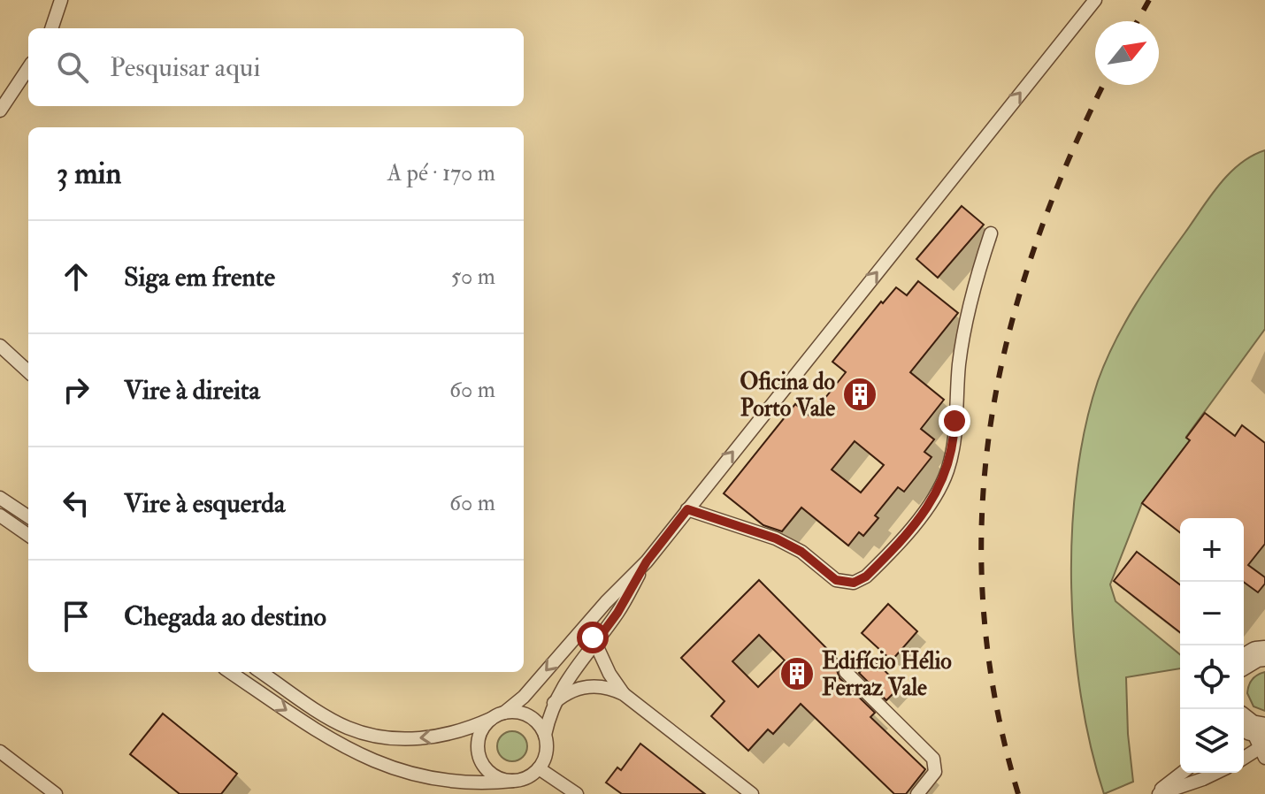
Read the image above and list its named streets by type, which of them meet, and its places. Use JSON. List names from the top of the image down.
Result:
{
  "places": {
    "building": ["Oficina do Porto Vale", "Edifício Hélio Ferraz Vale"]
  },
  "north": "top right",
  "page": {
    "search": "Pesquisar aqui",
    "heading": ["3 min", "A pé · 170 m"],
    "list": [
      ["Siga em frente", "50 m"],
      ["Vire à direita", "60 m"],
      ["Vire à esquerda", "60 m"],
      "Chegada ao destino"
    ],
    "map_buttons": ["+", "−"]
  }
}
